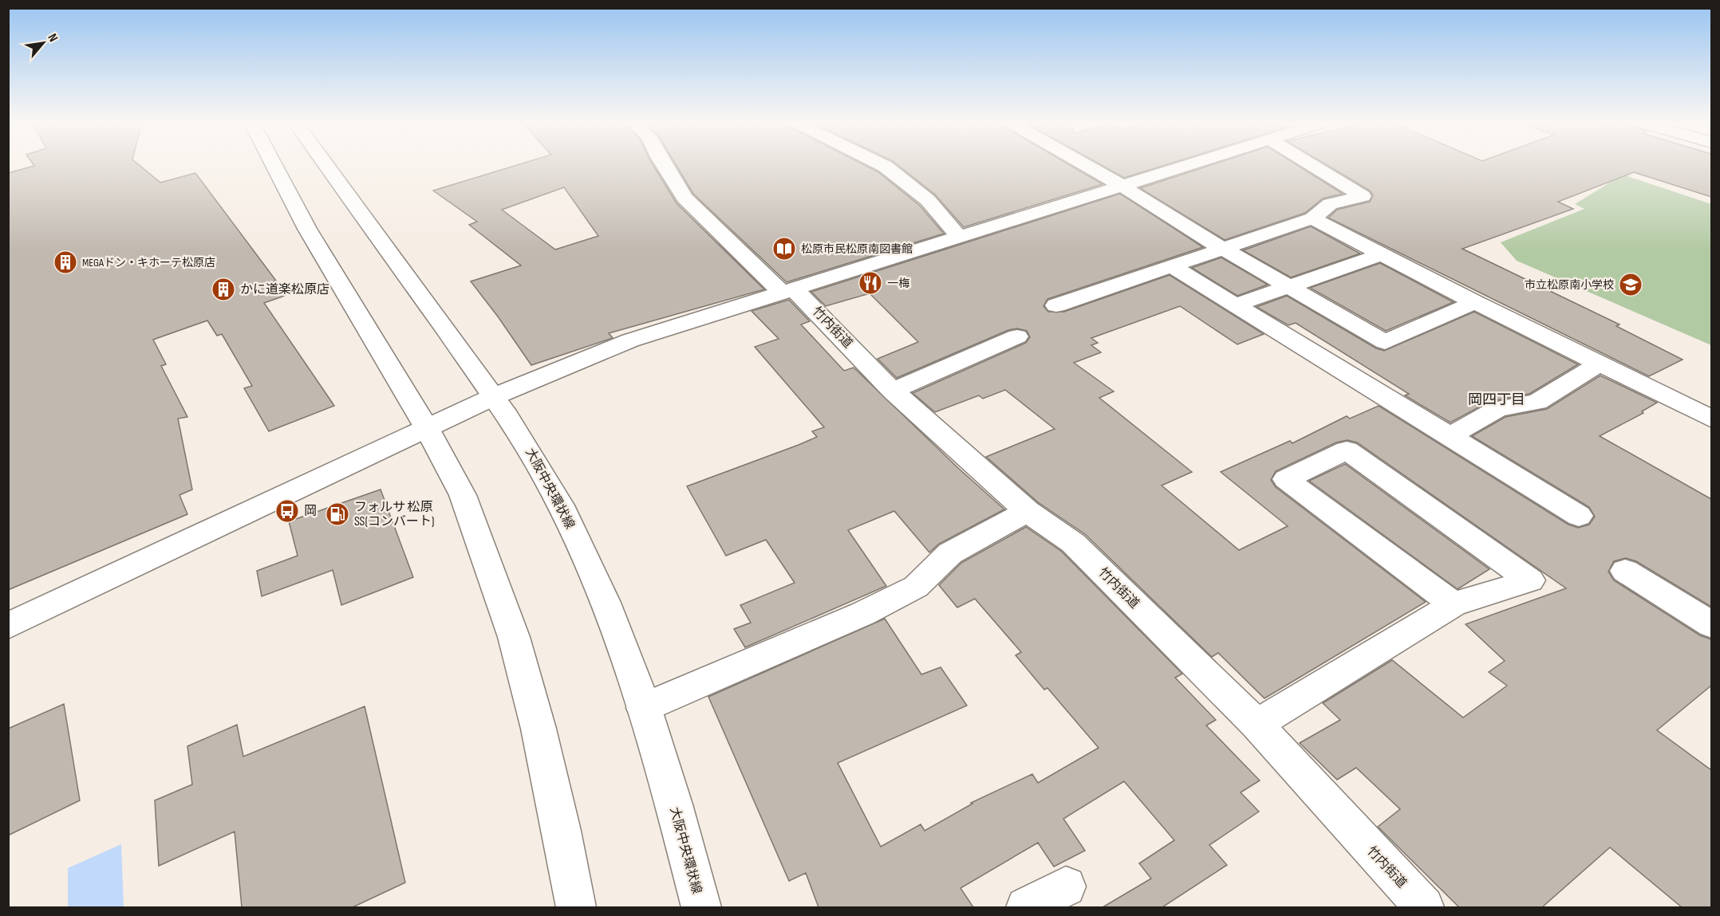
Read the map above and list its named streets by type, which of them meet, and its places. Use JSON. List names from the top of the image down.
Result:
{
  "streets": {
    "street": ["竹内街道", "大阪中央環状線"]
  },
  "districts": ["岡四丁目"],
  "places": {
    "library": ["松原市民松原南図書館"],
    "building": ["MEGAドン・キホーテ松原店", "かに道楽松原店"],
    "restaurant": ["一梅"],
    "school or university": ["市立松原南小学校"],
    "bus stop": ["岡"],
    "fuel station": ["フォルサ 松原 SS(コンバート)"]
  },
  "north": "top right"
}
